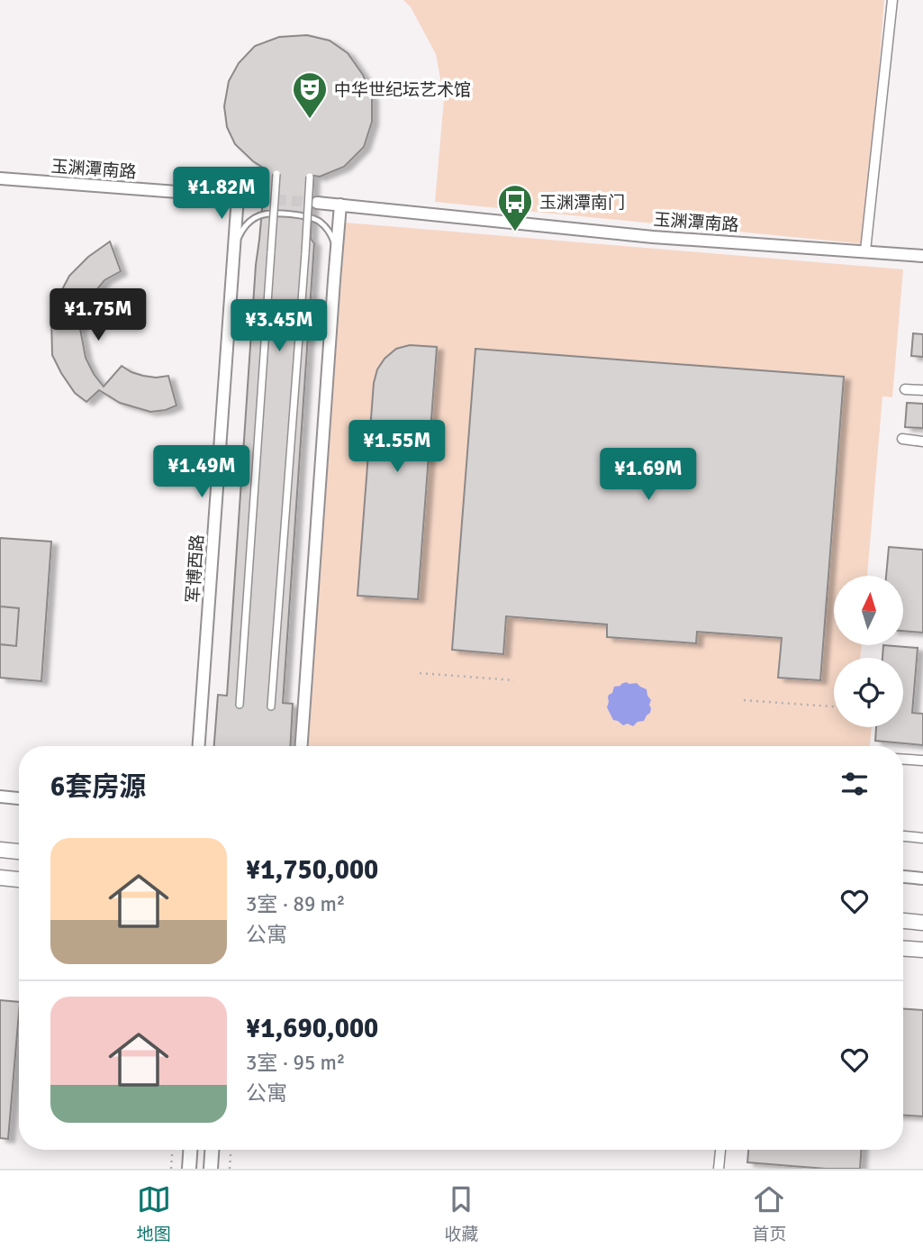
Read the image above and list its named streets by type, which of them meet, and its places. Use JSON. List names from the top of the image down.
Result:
{
  "streets": {
    "street": ["玉渊潭南路", "军博西路"]
  },
  "crossings": [
    ["玉渊潭南路", "军博西路"]
  ],
  "places": {
    "theatre": ["中华世纪坛艺术馆"],
    "bus stop": ["玉渊潭南门"]
  },
  "north": "top",
  "page": {
    "price": [
      "¥1.82M",
      "¥1.75M",
      "¥3.45M",
      "¥1.55M",
      "¥1.49M",
      "¥1.69M"
    ],
    "heading": "6套房源",
    "list": [
      {
        "name": "¥1,750,000",
        "note": "3室 · 89 m² · 公寓"
      },
      {
        "name": "¥1,690,000",
        "note": "3室 · 95 m² · 公寓"
      }
    ],
    "tabs": ["地图", "收藏", "首页"]
  }
}
